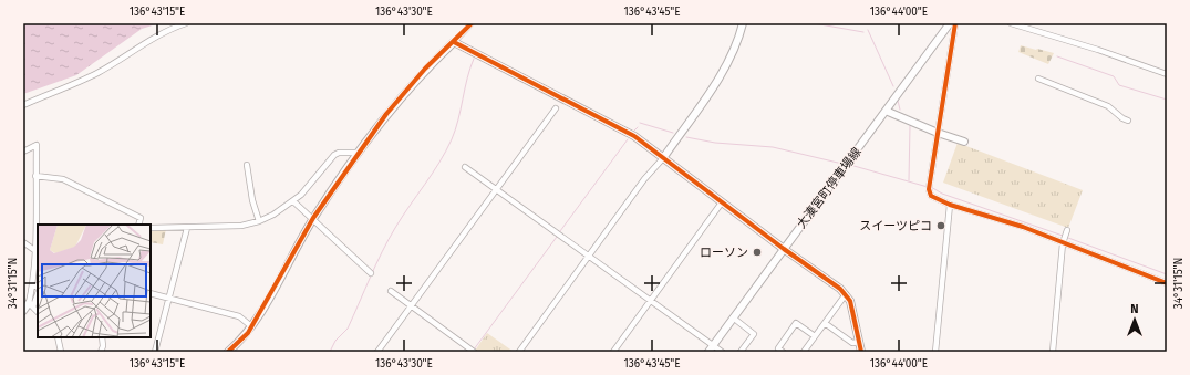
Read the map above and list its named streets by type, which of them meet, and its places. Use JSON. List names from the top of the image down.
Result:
{
  "streets": {
    "street": ["大湊宮町停車場線"]
  },
  "places": ["スイーツピコ", "ローソン"],
  "north": "top",
  "coordinates": [
    "136°43'15\"E",
    "136°43'30\"E",
    "136°43'45\"E",
    "136°44'00\"E",
    "34°31'15\"N"
  ]
}
